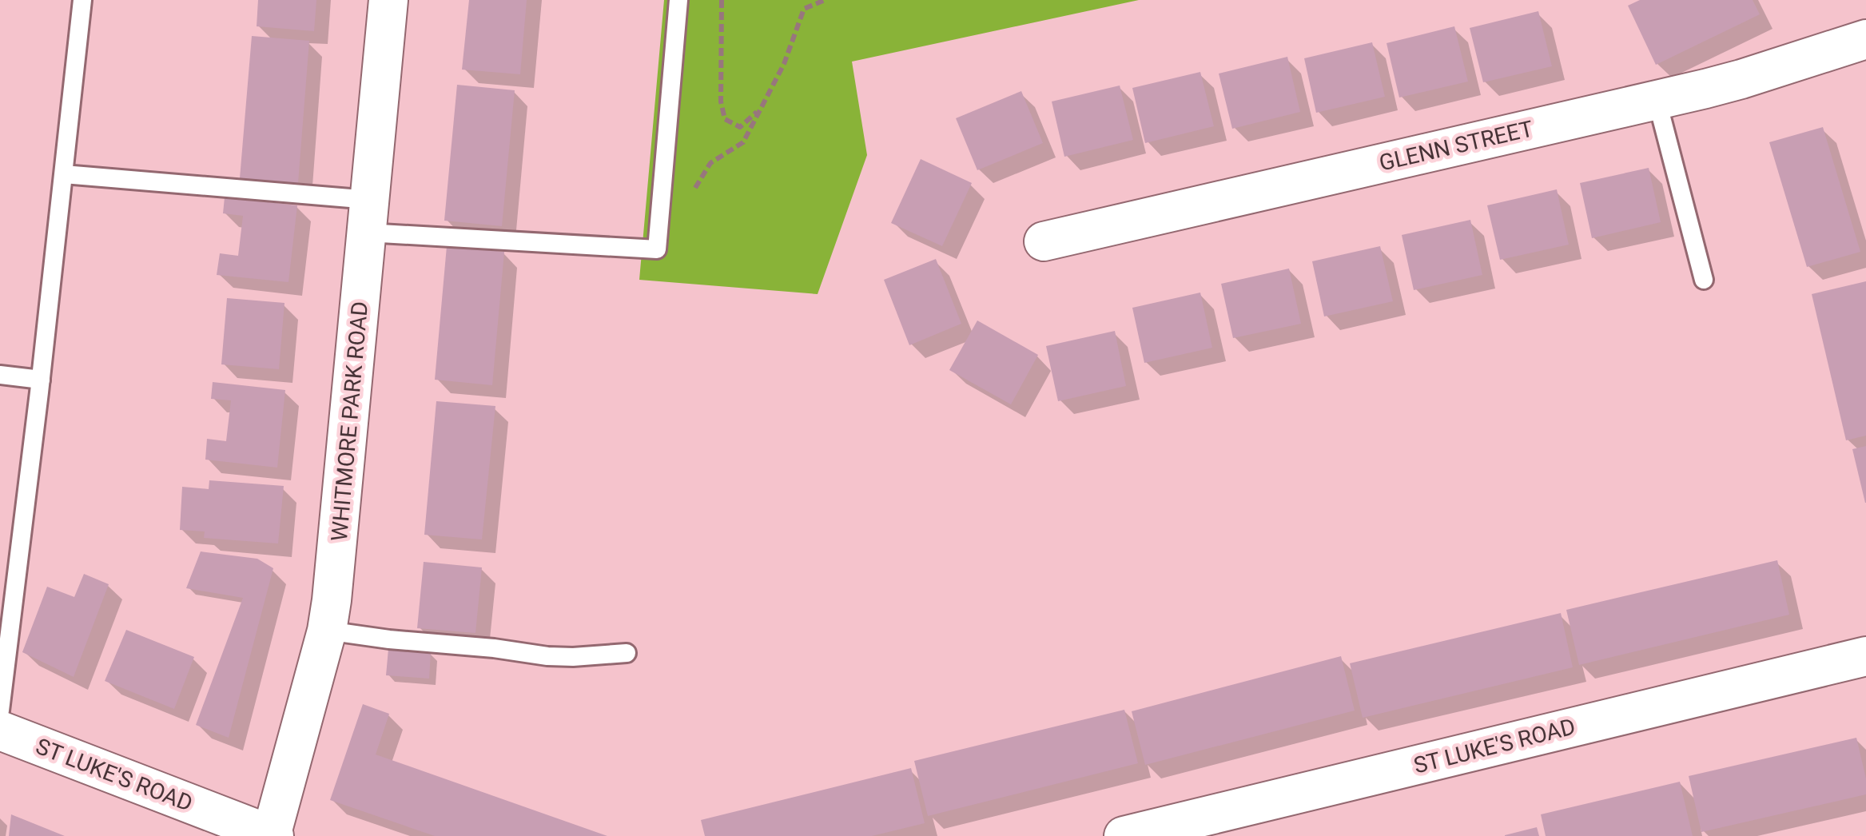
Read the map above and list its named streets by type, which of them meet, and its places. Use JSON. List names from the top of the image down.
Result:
{
  "streets": {
    "street": ["GLENN STREET", "WHITMORE PARK ROAD", "ST LUKE'S ROAD"]
  },
  "crossings": [
    ["WHITMORE PARK ROAD", "ST LUKE'S ROAD"]
  ]
}
